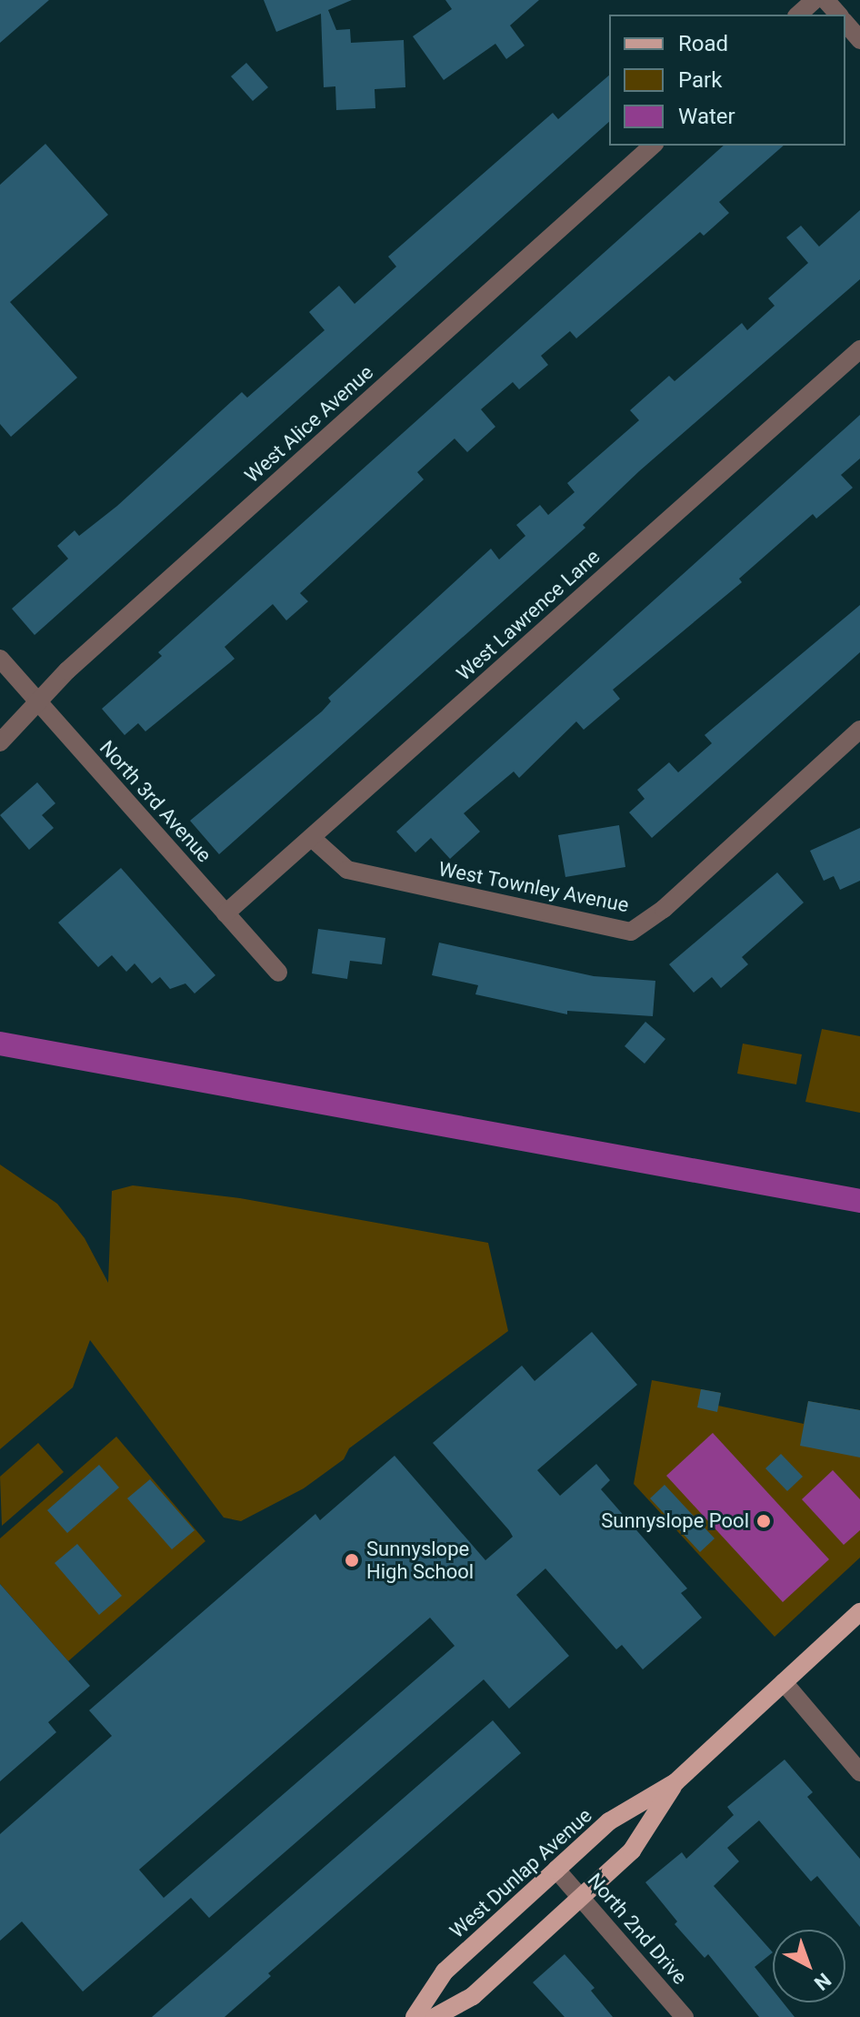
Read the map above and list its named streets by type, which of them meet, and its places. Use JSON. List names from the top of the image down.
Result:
{
  "streets": {
    "main road": ["West Dunlap Avenue"],
    "street": [
      "West Alice Avenue",
      "West Lawrence Lane",
      "North 3rd Avenue",
      "West Townley Avenue",
      "North 2nd Drive"
    ]
  },
  "crossings": [
    ["West Alice Avenue", "North 3rd Avenue"],
    ["West Lawrence Lane", "North 3rd Avenue"],
    ["West Lawrence Lane", "West Townley Avenue"],
    ["West Dunlap Avenue", "North 2nd Drive"]
  ],
  "places": ["Sunnyslope Pool", "Sunnyslope High School"],
  "legend": ["Road", "Park", "Water"],
  "north": "bottom right"
}
